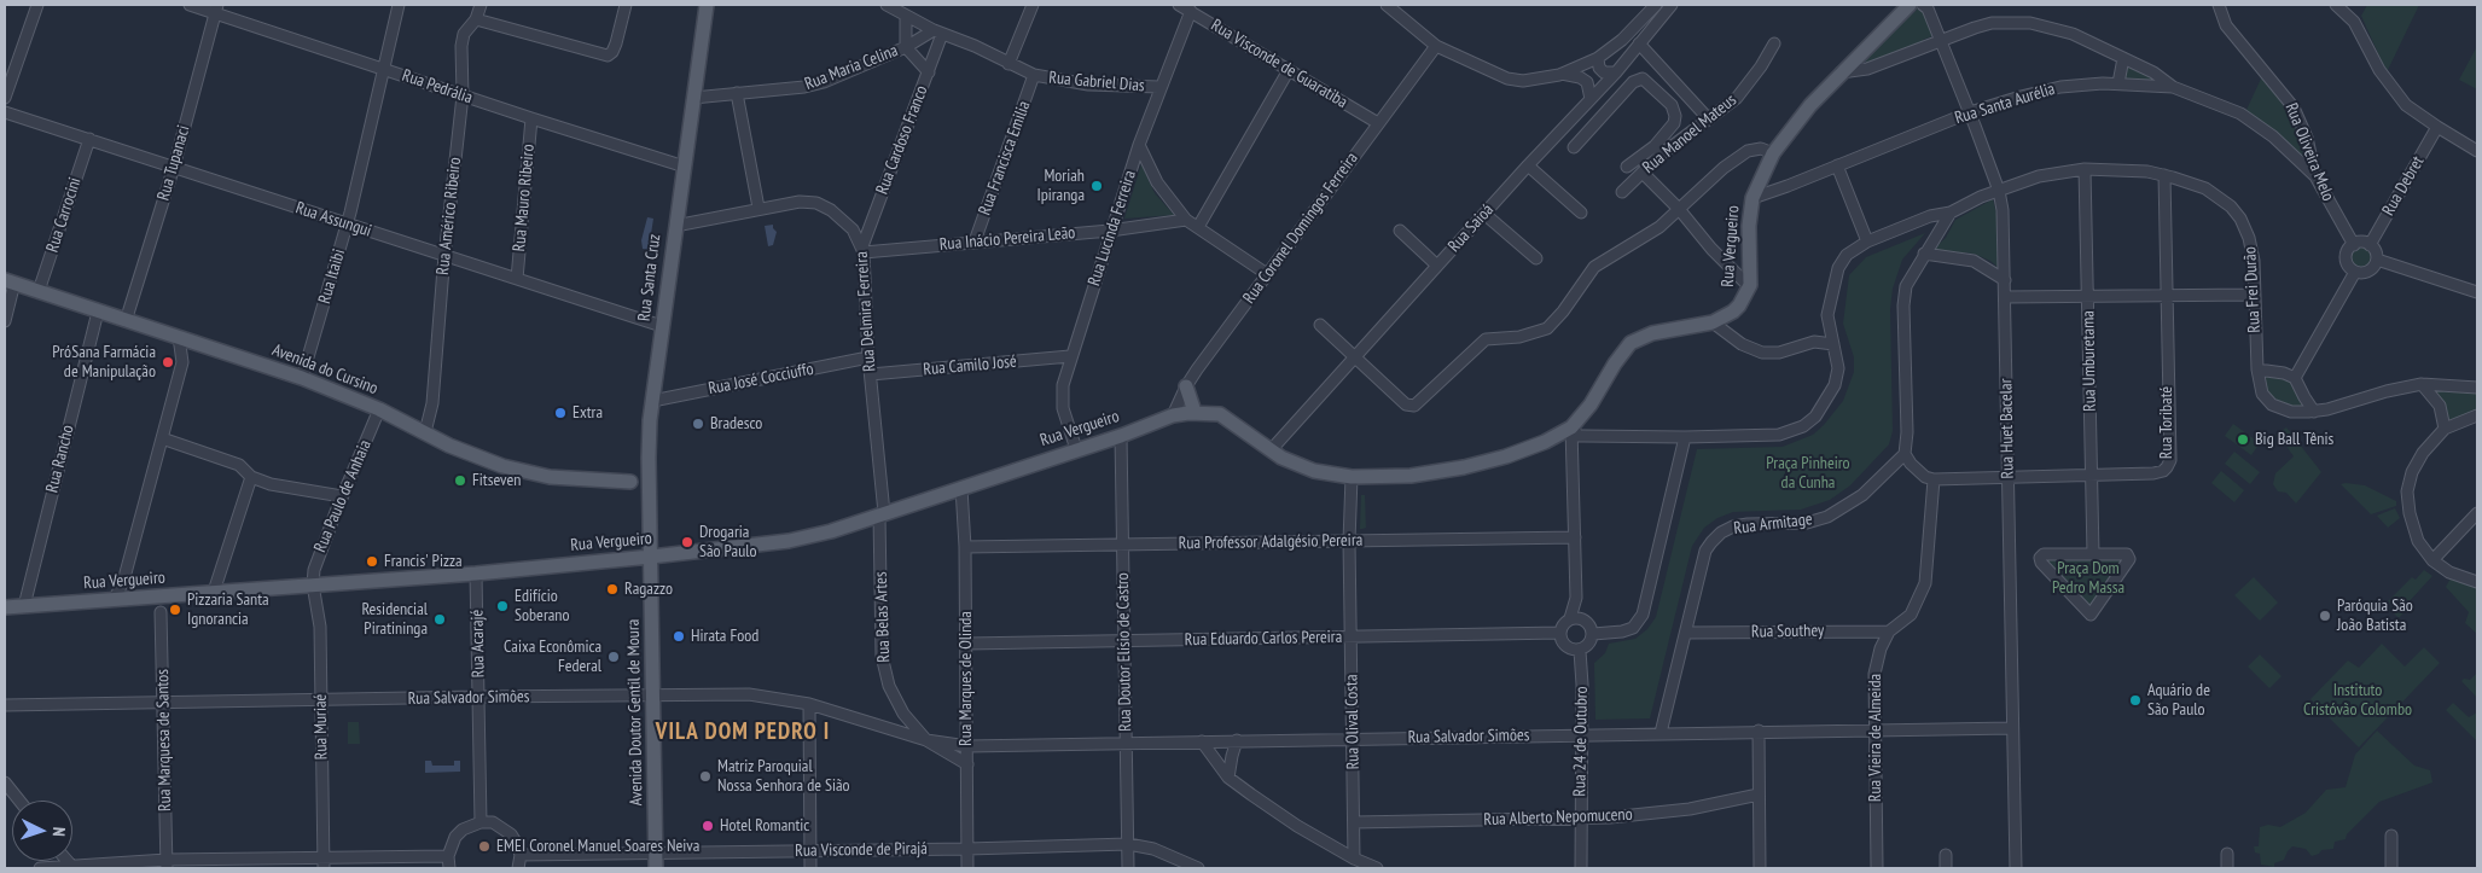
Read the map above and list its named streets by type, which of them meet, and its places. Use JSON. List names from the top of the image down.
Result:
{
  "streets": {
    "main road": [
      "Rua Vergueiro",
      "Rua Santa Cruz",
      "Avenida do Cursino",
      "Avenida Doutor Gentil de Moura"
    ],
    "street": [
      "Rua Visconde de Guaratiba",
      "Rua Maria Celina",
      "Rua Gabriel Dias",
      "Rua Pedrália",
      "Rua Santa Aurélia",
      "Rua Manoel Mateus",
      "Rua Cardoso Franco",
      "Rua Oliveira Melo",
      "Rua Francisca Emilia",
      "Rua Tupanaci",
      "Rua Debret",
      "Rua Mauro Ribeiro",
      "Rua Carrocini",
      "Rua Américo Ribeiro",
      "Rua Assungui",
      "Rua Lucinda Ferreira",
      "Rua Coronel Domingos Ferreira",
      "Rua Saioá",
      "Rua Inácio Pereira Leão",
      "Rua Itaibi",
      "Rua Frei Durão",
      "Rua Delmira Ferreira",
      "Rua Umburetama",
      "Rua Camilo José",
      "Rua José Cocciuffo",
      "Rua Toribaté",
      "Rua Huet Bacelar",
      "Rua Rancho",
      "Rua Paulo de Anhaia",
      "Rua Armitage",
      "Rua Professor Adalgésio Pereira",
      "Rua Belas Artes",
      "Rua Southey",
      "Rua Eduardo Carlos Pereira",
      "Rua Acarajé",
      "Rua Doutor Elísio de Castro",
      "Rua Marques de Olinda",
      "Rua Salvador Simões",
      "Rua Olival Costa",
      "Rua Muriaé",
      "Rua Vieira de Almeida",
      "Rua Marquesa de Santos",
      "Rua 24 de Outubro",
      "Rua Alberto Nepomuceno",
      "Rua Visconde de Pirajá"
    ]
  },
  "crossings": [
    ["Rua Visconde de Guaratiba", "Rua Lucinda Ferreira"],
    ["Rua Visconde de Guaratiba", "Rua Coronel Domingos Ferreira"],
    ["Rua Maria Celina", "Rua Gabriel Dias"],
    ["Rua Maria Celina", "Rua Cardoso Franco"],
    ["Rua Maria Celina", "Rua Santa Cruz"],
    ["Rua Gabriel Dias", "Rua Cardoso Franco"],
    ["Rua Gabriel Dias", "Rua Francisca Emilia"],
    ["Rua Gabriel Dias", "Rua Lucinda Ferreira"],
    ["Rua Pedrália", "Rua Tupanaci"],
    ["Rua Pedrália", "Rua Mauro Ribeiro"],
    ["Rua Pedrália", "Rua Américo Ribeiro"],
    ["Rua Pedrália", "Rua Itaibi"],
    ["Rua Pedrália", "Rua Santa Cruz"],
    ["Rua Santa Aurélia", "Rua Oliveira Melo"],
    ["Rua Santa Aurélia", "Rua Vergueiro"],
    ["Rua Santa Aurélia", "Rua Huet Bacelar"],
    ["Rua Cardoso Franco", "Rua Inácio Pereira Leão"],
    ["Rua Cardoso Franco", "Rua Delmira Ferreira"],
    ["Rua Oliveira Melo", "Rua Debret"],
    ["Rua Francisca Emilia", "Rua Inácio Pereira Leão"],
    ["Rua Tupanaci", "Rua Assungui"],
    ["Rua Tupanaci", "Avenida do Cursino"],
    ["Rua Mauro Ribeiro", "Rua Assungui"],
    ["Rua Carrocini", "Rua Assungui"],
    ["Rua Carrocini", "Avenida do Cursino"],
    ["Rua Américo Ribeiro", "Rua Assungui"],
    ["Rua Américo Ribeiro", "Avenida do Cursino"],
    ["Rua Assungui", "Rua Itaibi"],
    ["Rua Assungui", "Rua Santa Cruz"],
    ["Rua Lucinda Ferreira", "Rua Inácio Pereira Leão"],
    ["Rua Lucinda Ferreira", "Rua Vergueiro"],
    ["Rua Lucinda Ferreira", "Rua Camilo José"],
    ["Rua Coronel Domingos Ferreira", "Rua Vergueiro"],
    ["Rua Saioá", "Rua Vergueiro"],
    ["Rua Inácio Pereira Leão", "Rua Delmira Ferreira"],
    ["Rua Vergueiro", "Rua Santa Cruz"],
    ["Rua Vergueiro", "Rua Delmira Ferreira"],
    ["Rua Vergueiro", "Rua Rancho"],
    ["Rua Vergueiro", "Rua Paulo de Anhaia"],
    ["Rua Vergueiro", "Rua Belas Artes"],
    ["Rua Vergueiro", "Rua Acarajé"],
    ["Rua Vergueiro", "Rua Doutor Elísio de Castro"],
    ["Rua Vergueiro", "Rua Marques de Olinda"],
    ["Rua Vergueiro", "Avenida Doutor Gentil de Moura"],
    ["Rua Vergueiro", "Rua Olival Costa"],
    ["Rua Vergueiro", "Rua Muriaé"],
    ["Rua Itaibi", "Avenida do Cursino"],
    ["Rua Santa Cruz", "Rua Delmira Ferreira"],
    ["Rua Santa Cruz", "Rua José Cocciuffo"],
    ["Rua Santa Cruz", "Avenida Doutor Gentil de Moura"],
    ["Rua Frei Durão", "Rua Umburetama"],
    ["Rua Frei Durão", "Rua Toribaté"],
    ["Rua Frei Durão", "Rua Huet Bacelar"],
    ["Rua Delmira Ferreira", "Rua Camilo José"],
    ["Rua Delmira Ferreira", "Rua José Cocciuffo"],
    ["Rua Delmira Ferreira", "Rua Belas Artes"],
    ["Rua Umburetama", "Rua Toribaté"],
    ["Avenida do Cursino", "Rua Rancho"],
    ["Avenida do Cursino", "Rua Paulo de Anhaia"],
    ["Rua Toribaté", "Rua Huet Bacelar"],
    ["Rua Toribaté", "Rua Vieira de Almeida"],
    ["Rua Huet Bacelar", "Rua Salvador Simões"],
    ["Rua Paulo de Anhaia", "Rua Muriaé"],
    ["Rua Armitage", "Rua Southey"],
    ["Rua Armitage", "Rua Salvador Simões"],
    ["Rua Professor Adalgésio Pereira", "Rua Doutor Elísio de Castro"],
    ["Rua Professor Adalgésio Pereira", "Rua Marques de Olinda"],
    ["Rua Professor Adalgésio Pereira", "Rua Olival Costa"],
    ["Rua Belas Artes", "Rua Salvador Simões"],
    ["Rua Southey", "Rua Vieira de Almeida"],
    ["Rua Eduardo Carlos Pereira", "Rua Doutor Elísio de Castro"],
    ["Rua Eduardo Carlos Pereira", "Rua Marques de Olinda"],
    ["Rua Eduardo Carlos Pereira", "Rua Olival Costa"],
    ["Rua Eduardo Carlos Pereira", "Rua 24 de Outubro"],
    ["Rua Acarajé", "Rua Salvador Simões"],
    ["Rua Doutor Elísio de Castro", "Rua Salvador Simões"],
    ["Rua Doutor Elísio de Castro", "Rua Visconde de Pirajá"],
    ["Rua Marques de Olinda", "Rua Salvador Simões"],
    ["Rua Marques de Olinda", "Rua Visconde de Pirajá"],
    ["Rua Salvador Simões", "Avenida Doutor Gentil de Moura"],
    ["Rua Salvador Simões", "Rua Olival Costa"],
    ["Rua Salvador Simões", "Rua Muriaé"],
    ["Rua Salvador Simões", "Rua Vieira de Almeida"],
    ["Rua Salvador Simões", "Rua Marquesa de Santos"],
    ["Rua Salvador Simões", "Rua 24 de Outubro"],
    ["Avenida Doutor Gentil de Moura", "Rua Visconde de Pirajá"],
    ["Rua Olival Costa", "Rua Alberto Nepomuceno"],
    ["Rua 24 de Outubro", "Rua Alberto Nepomuceno"]
  ],
  "districts": ["VILA DOM PEDRO I"],
  "parks": ["Praça Pinheiro da Cunha", "Praça Dom Pedro Massa", "Instituto Cristóvão Colombo"],
  "places": [
    "Moriah Ipiranga",
    "PróSana Farmácia de Manipulação",
    "Extra",
    "Bradesco",
    "Big Ball Tênis",
    "Fitseven",
    "Drogaria São Paulo",
    "Francis' Pizza",
    "Ragazzo",
    "Edifício Soberano",
    "Pizzaria Santa Ignorancia",
    "Paróquia São João Batista",
    "Residencial Piratininga",
    "Hirata Food",
    "Caixa Econômica Federal",
    "Aquário de São Paulo",
    "Matriz Paroquial Nossa Senhora de Sião",
    "Hotel Romantic",
    "EMEI Coronel Manuel Soares Neiva"
  ],
  "north": "right"
}
